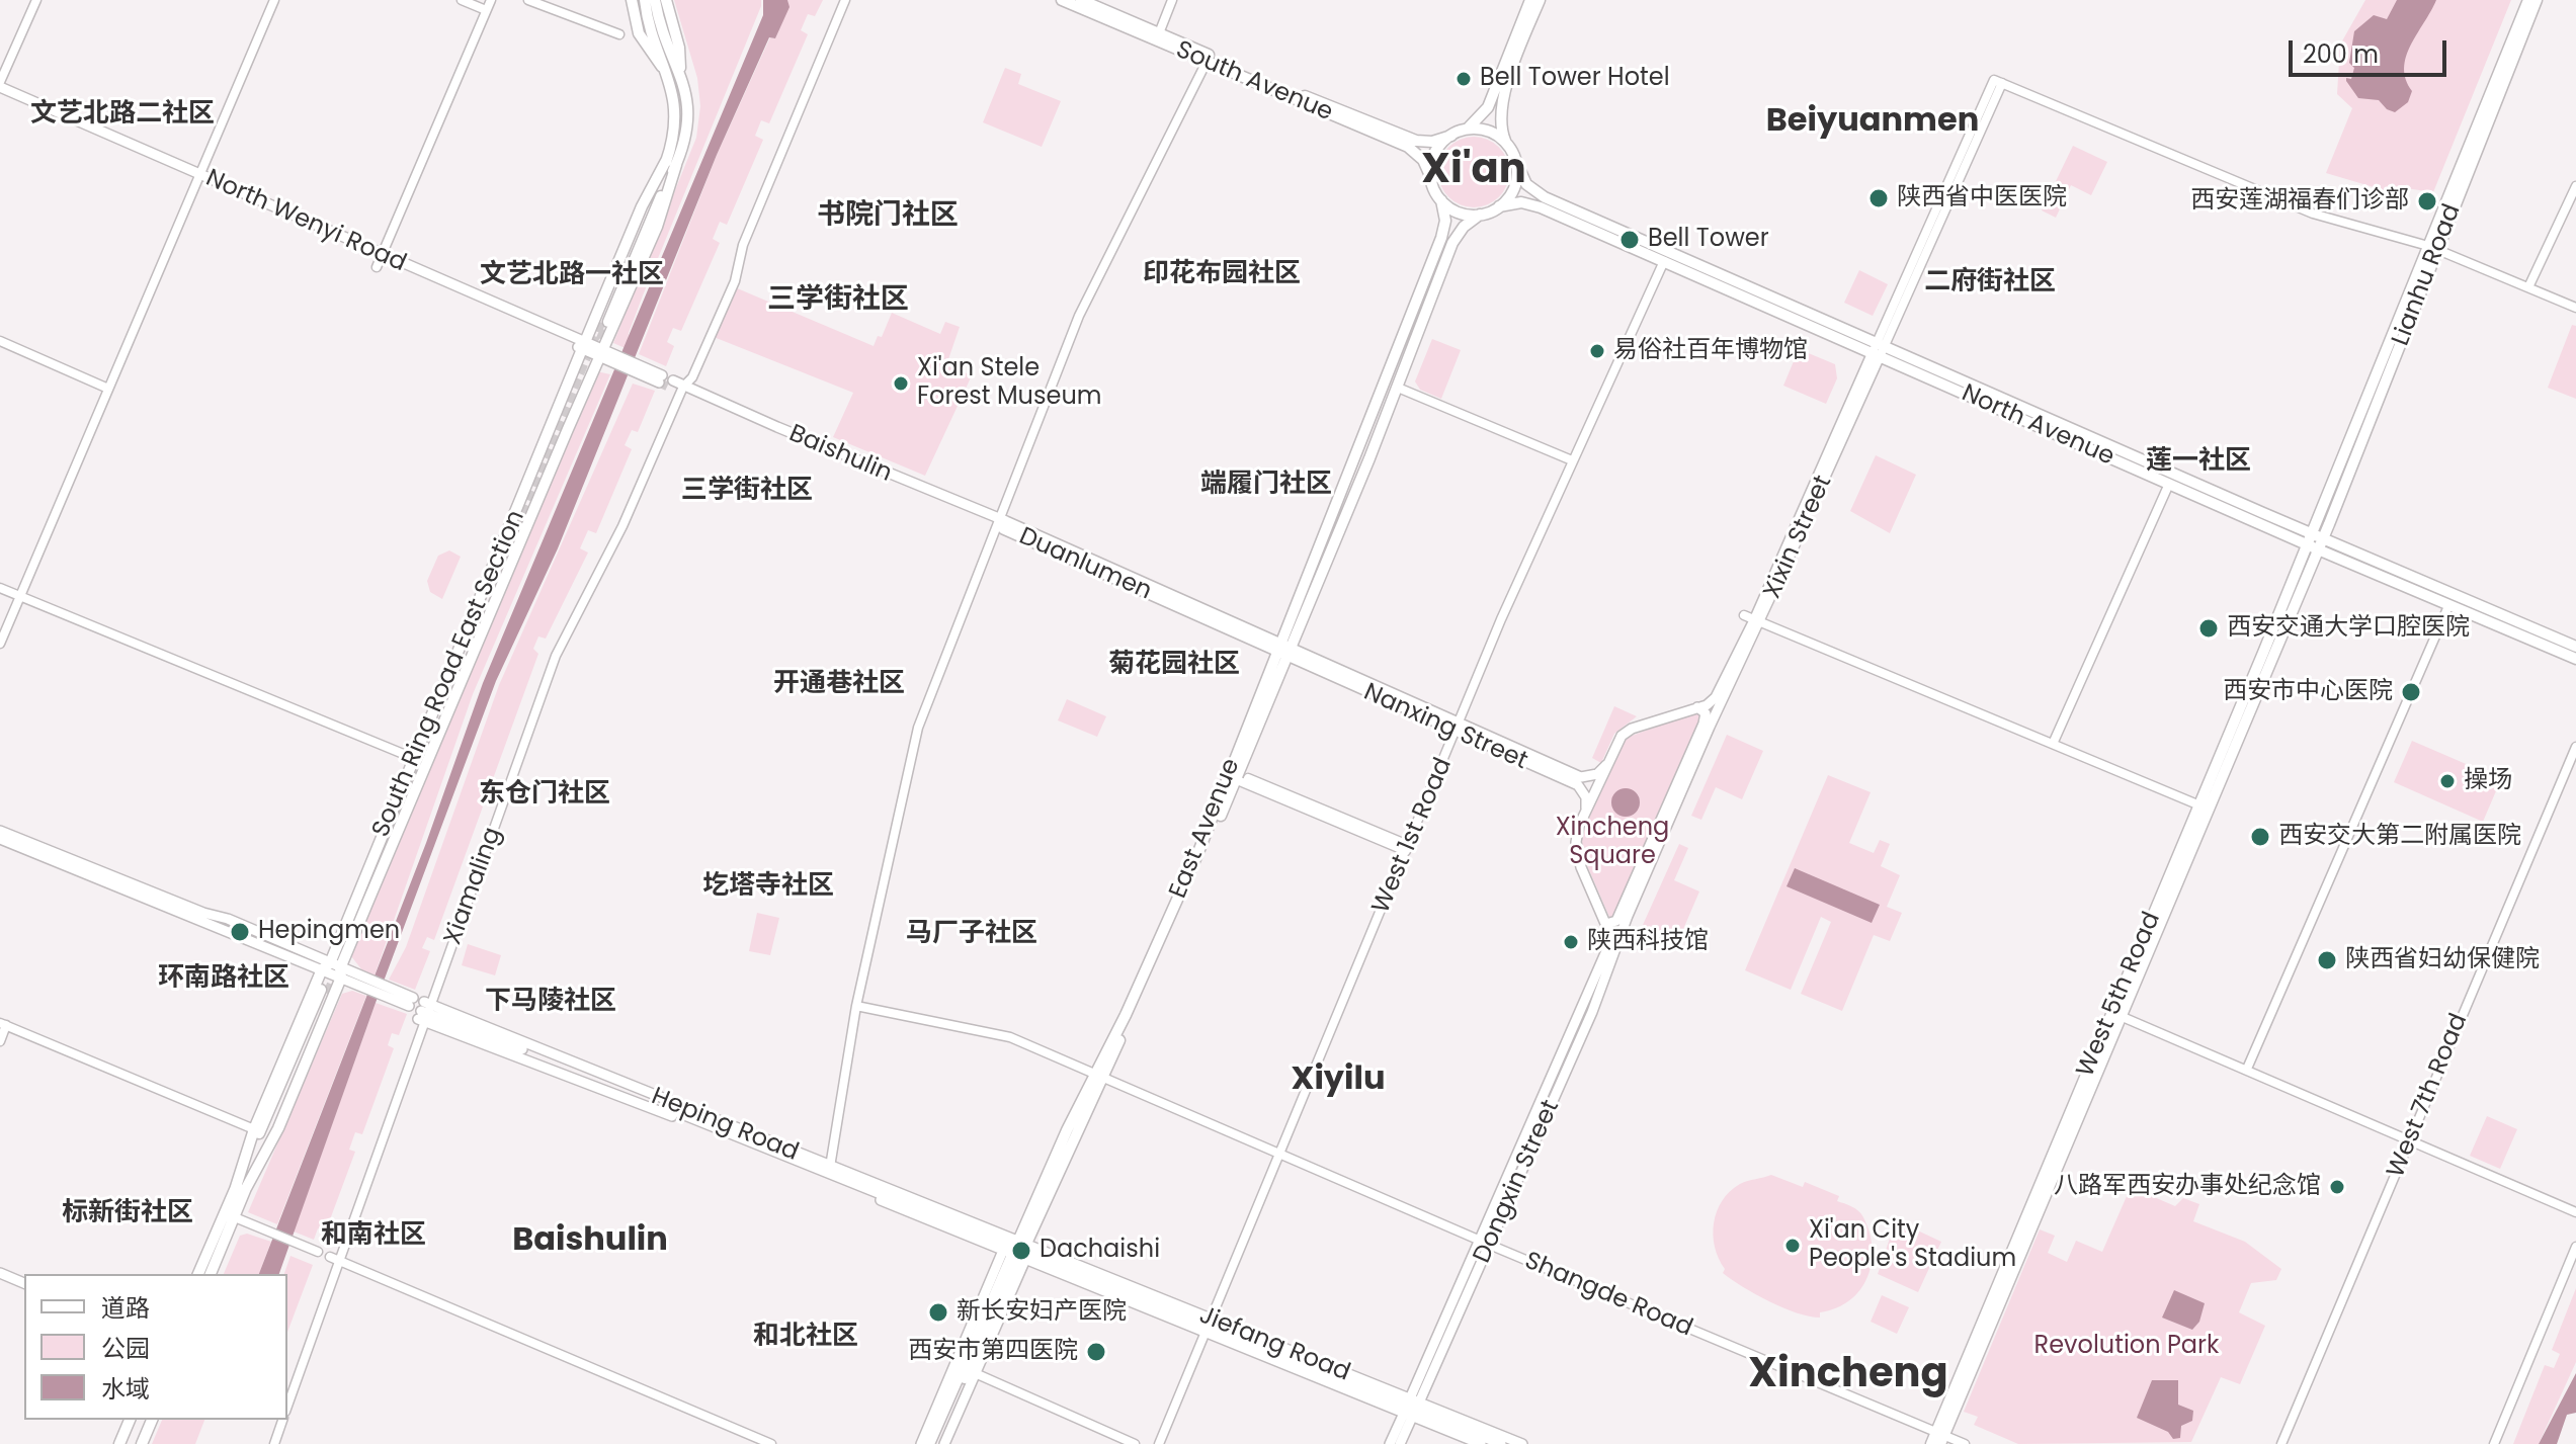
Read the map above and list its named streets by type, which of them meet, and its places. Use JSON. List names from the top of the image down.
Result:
{
  "streets": {
    "main road": [
      "South Avenue",
      "North Wenyi Road",
      "Lianhu Road",
      "North Avenue",
      "Baishulin",
      "Xixin Street",
      "Duanlumen",
      "South Ring Road East Section",
      "Nanxing Street",
      "East Avenue",
      "West 5th Road",
      "Heping Road",
      "Dongxin Street",
      "Jiefang Road"
    ],
    "street": [
      "West 1st Road",
      "Xiamaling",
      "West 7th Road",
      "Shangde Road"
    ]
  },
  "crossings": [
    ["South Avenue", "North Avenue"],
    ["South Avenue", "East Avenue"],
    ["North Wenyi Road", "South Ring Road East Section"],
    ["Lianhu Road", "North Avenue"],
    ["Lianhu Road", "West 5th Road"],
    ["North Avenue", "Xixin Street"],
    ["North Avenue", "East Avenue"],
    ["North Avenue", "West 1st Road"],
    ["North Avenue", "West 5th Road"],
    ["Baishulin", "Duanlumen"],
    ["Baishulin", "Xiamaling"],
    ["Xixin Street", "Dongxin Street"],
    ["Duanlumen", "Nanxing Street"],
    ["Duanlumen", "East Avenue"],
    ["Nanxing Street", "East Avenue"],
    ["Nanxing Street", "West 1st Road"],
    ["East Avenue", "Heping Road"],
    ["East Avenue", "Shangde Road"],
    ["East Avenue", "Jiefang Road"],
    ["West 1st Road", "Shangde Road"],
    ["West 1st Road", "Jiefang Road"],
    ["Xiamaling", "Heping Road"],
    ["West 5th Road", "Shangde Road"],
    ["Heping Road", "Jiefang Road"],
    ["Dongxin Street", "Shangde Road"],
    ["Dongxin Street", "Jiefang Road"]
  ],
  "districts": [
    "文艺北路二社区",
    "Beiyuanmen",
    "Xi'an",
    "书院门社区",
    "印花布园社区",
    "文艺北路一社区",
    "二府街社区",
    "三学街社区",
    "莲一社区",
    "端履门社区",
    "三学街社区",
    "菊花园社区",
    "开通巷社区",
    "东仓门社区",
    "圪塔寺社区",
    "马厂子社区",
    "环南路社区",
    "下马陵社区",
    "Xiyilu",
    "标新街社区",
    "和南社区",
    "Baishulin",
    "和北社区",
    "Xincheng"
  ],
  "parks": ["Xincheng Square", "Revolution Park"],
  "places": [
    "Bell Tower Hotel",
    "陕西省中医医院",
    "西安莲湖福春们诊部",
    "Bell Tower",
    "易俗社百年博物馆",
    "Xi'an Stele Forest Museum",
    "西安交通大学口腔医院",
    "西安市中心医院",
    "操场",
    "西安交大第二附属医院",
    "Hepingmen",
    "陕西科技馆",
    "陕西省妇幼保健院",
    "八路军西安办事处纪念馆",
    "Xi'an City People's Stadium",
    "Dachaishi",
    "新长安妇产医院",
    "西安市第四医院"
  ],
  "legend": ["道路", "公园", "水域"],
  "scale_bar": "200 m"
}
